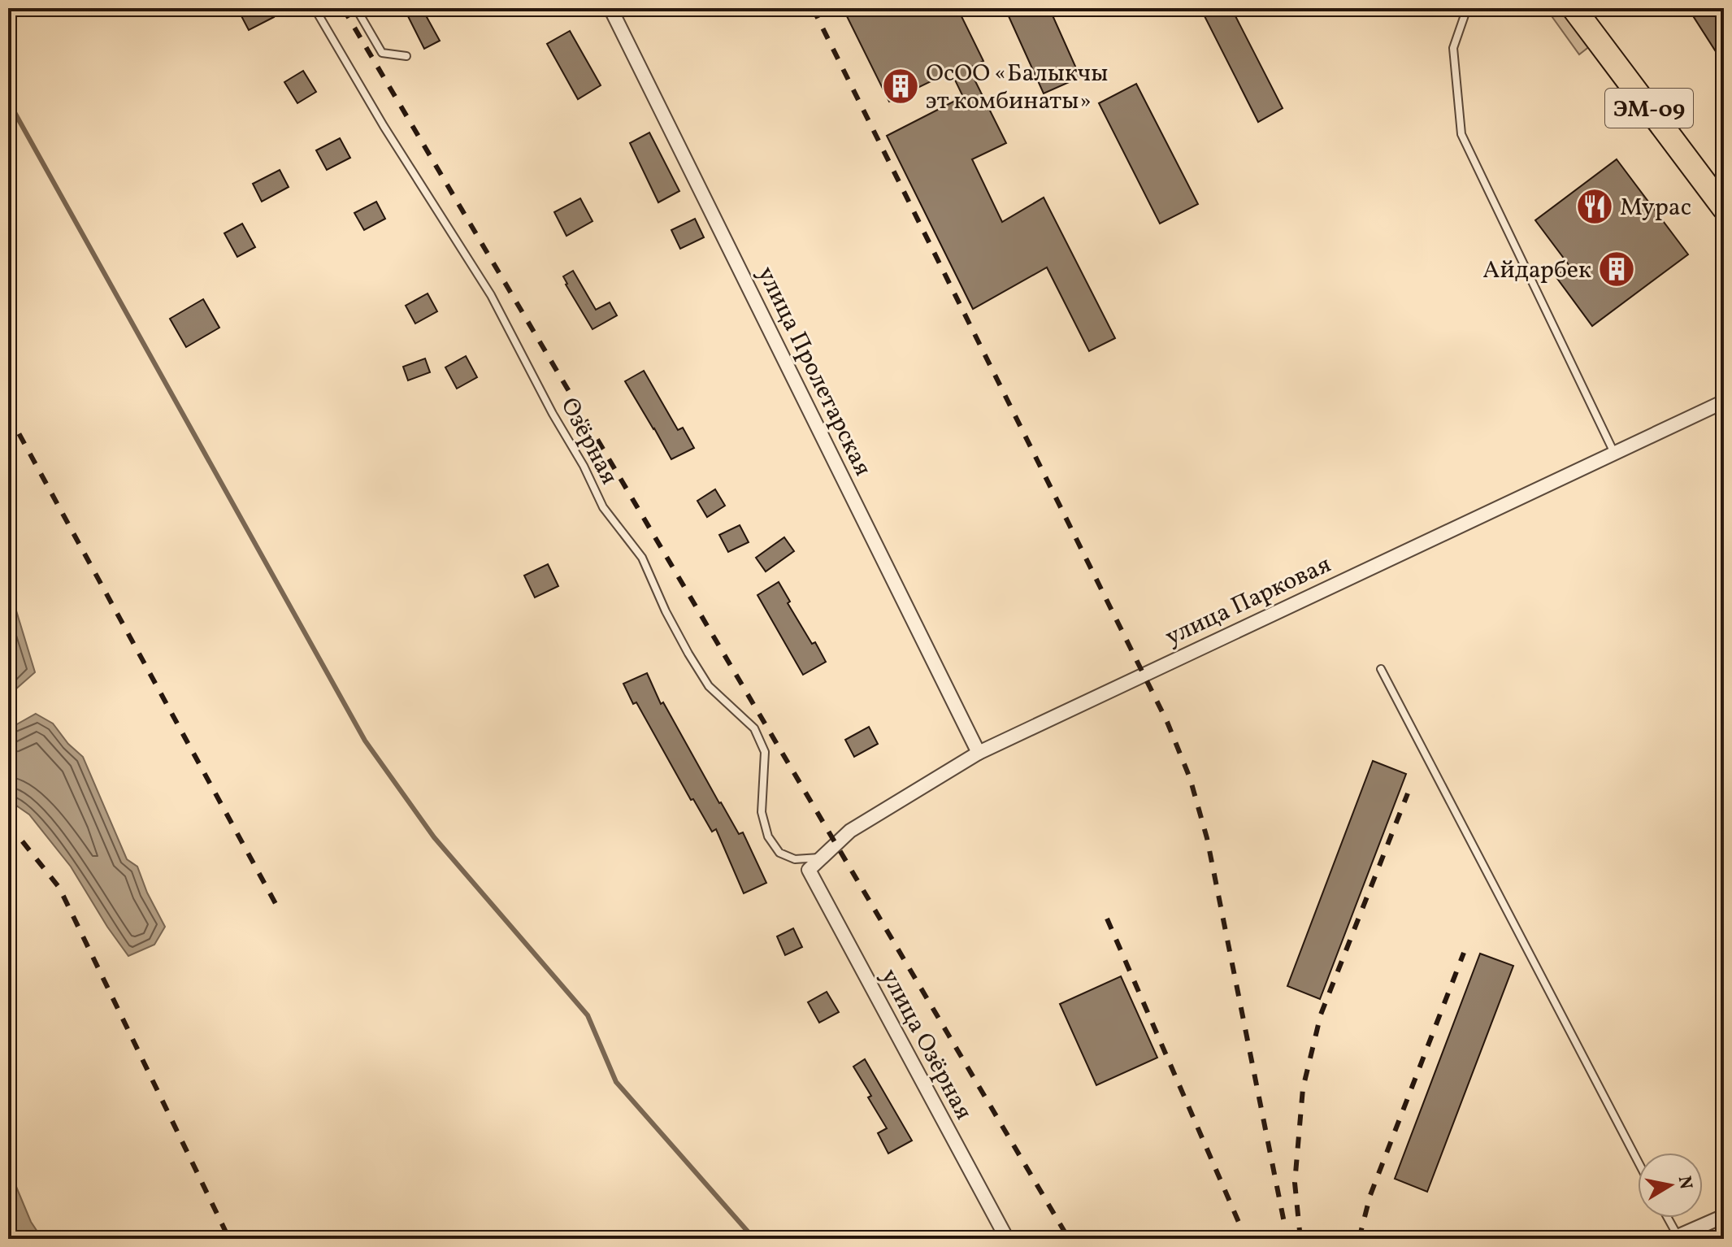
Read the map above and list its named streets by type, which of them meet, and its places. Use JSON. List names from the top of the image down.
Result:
{
  "streets": {
    "highway": ["ЭМ-09"],
    "street": ["улица Пролетарская", "улица Парковая", "улица Озёрная"],
    "lane": ["Озёрная"]
  },
  "crossings": [
    ["улица Пролетарская", "улица Парковая"],
    ["Озёрная", "улица Парковая"],
    ["улица Парковая", "улица Озёрная"]
  ],
  "places": {
    "building": ["ОсОО «Балыкчы эт комбинаты»", "Айдарбек"],
    "restaurant": ["Мурас"]
  },
  "north": "right"
}
